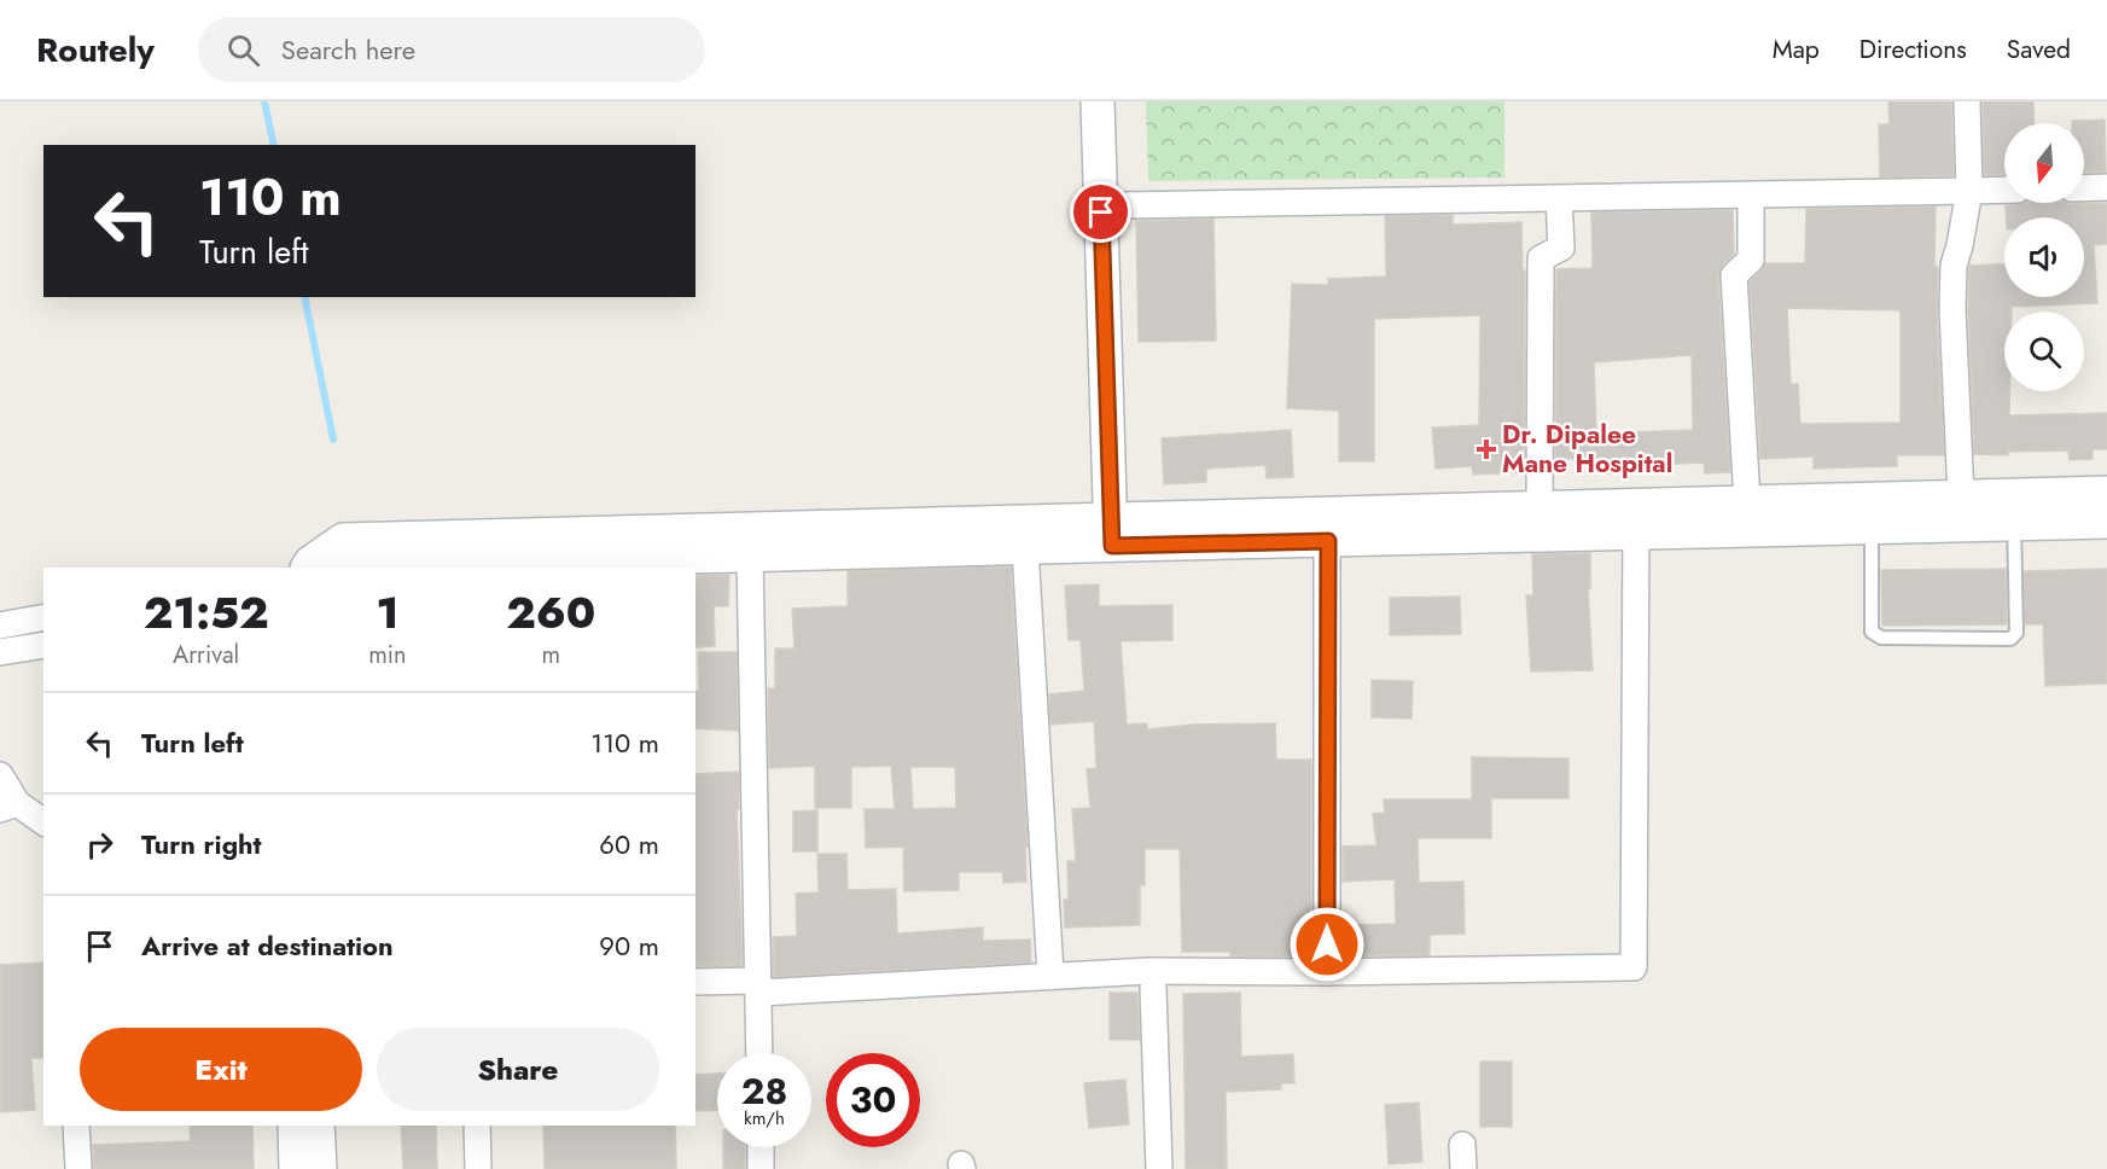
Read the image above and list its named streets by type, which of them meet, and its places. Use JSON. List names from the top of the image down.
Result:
{
  "places": {
    "health": ["Dr. Dipalee Mane Hospital"]
  },
  "north": "bottom",
  "page": {
    "header": "Routely",
    "search": "Search here",
    "nav": ["Map", "Directions", "Saved"],
    "turn": ["110 m", "Turn left"],
    "eta": [
      "21:52",
      "Arrival",
      "1",
      "min",
      "260",
      "m"
    ],
    "list": [
      {
        "name": "Turn left",
        "value": "110 m"
      },
      {
        "name": "Turn right",
        "value": "60 m"
      },
      {
        "name": "Arrive at destination",
        "value": "90 m"
      }
    ],
    "buttons": ["Exit", "Share"],
    "speed": "28 km/h",
    "limit": "30"
  }
}
